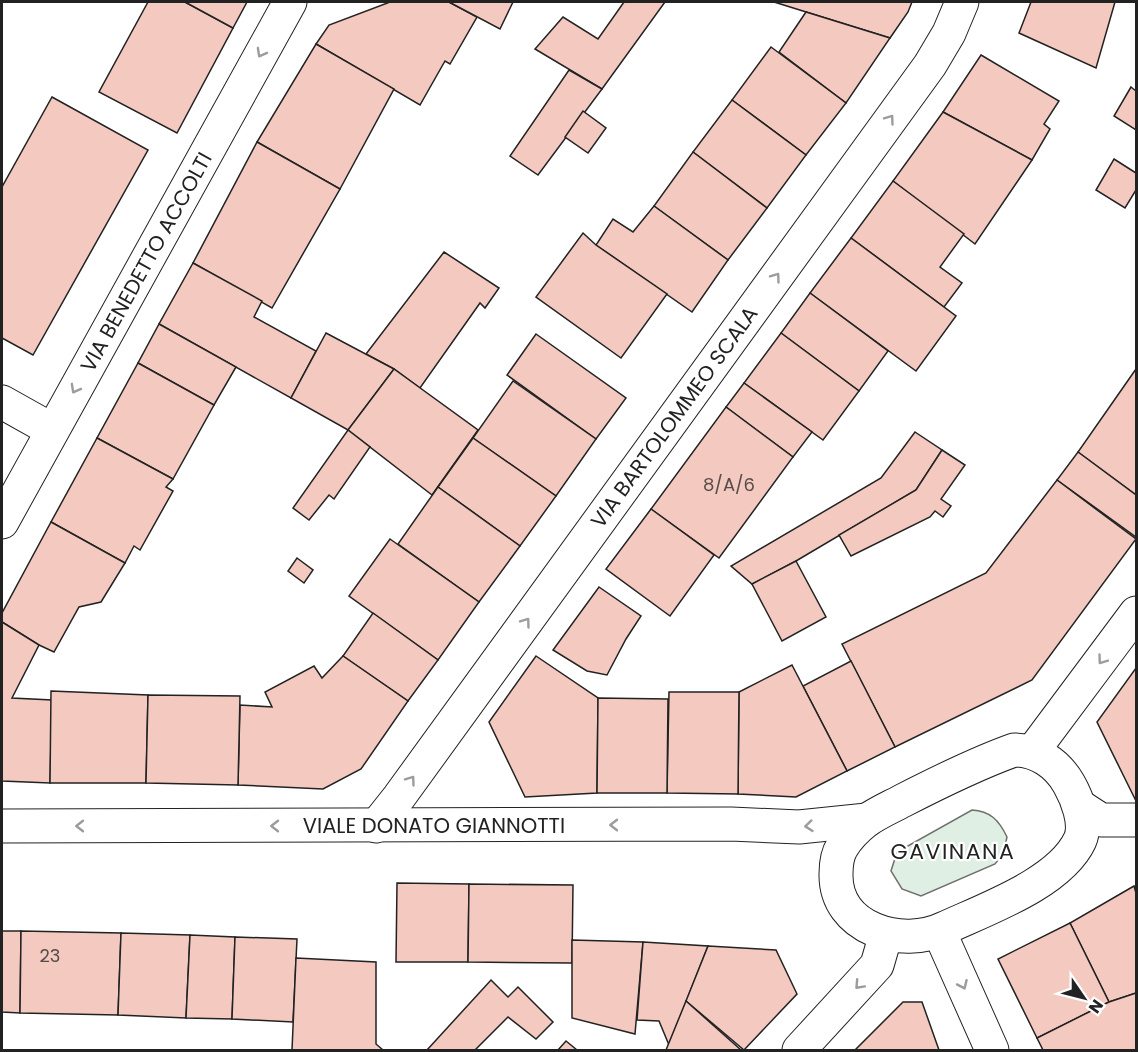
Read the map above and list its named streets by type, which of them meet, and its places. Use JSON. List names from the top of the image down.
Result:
{
  "streets": {
    "street": ["VIA BENEDETTO ACCOLTI", "VIA BARTOLOMMEO SCALA", "VIALE DONATO GIANNOTTI"]
  },
  "crossings": [
    ["VIA BARTOLOMMEO SCALA", "VIALE DONATO GIANNOTTI"]
  ],
  "one_way": ["VIA BENEDETTO ACCOLTI", "VIA BARTOLOMMEO SCALA", "VIALE DONATO GIANNOTTI"],
  "districts": ["GAVINANA"],
  "house_numbers": ["8/A/6", "23"],
  "north": "bottom right"
}
